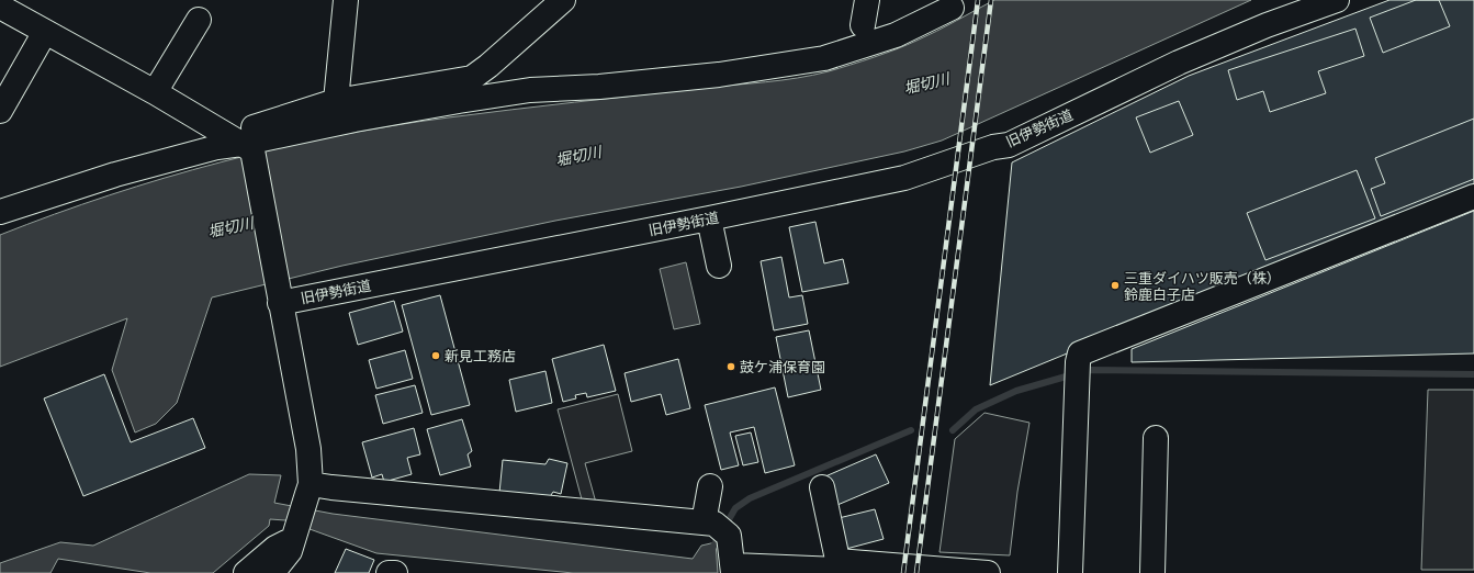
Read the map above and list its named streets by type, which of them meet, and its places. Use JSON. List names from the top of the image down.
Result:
{
  "streets": {
    "street": ["旧伊勢街道"]
  },
  "water": ["堀切川"],
  "places": ["三重ダイハツ販売（株） 鈴鹿白子店", "新見工務店", "鼓ケ浦保育園"]
}
